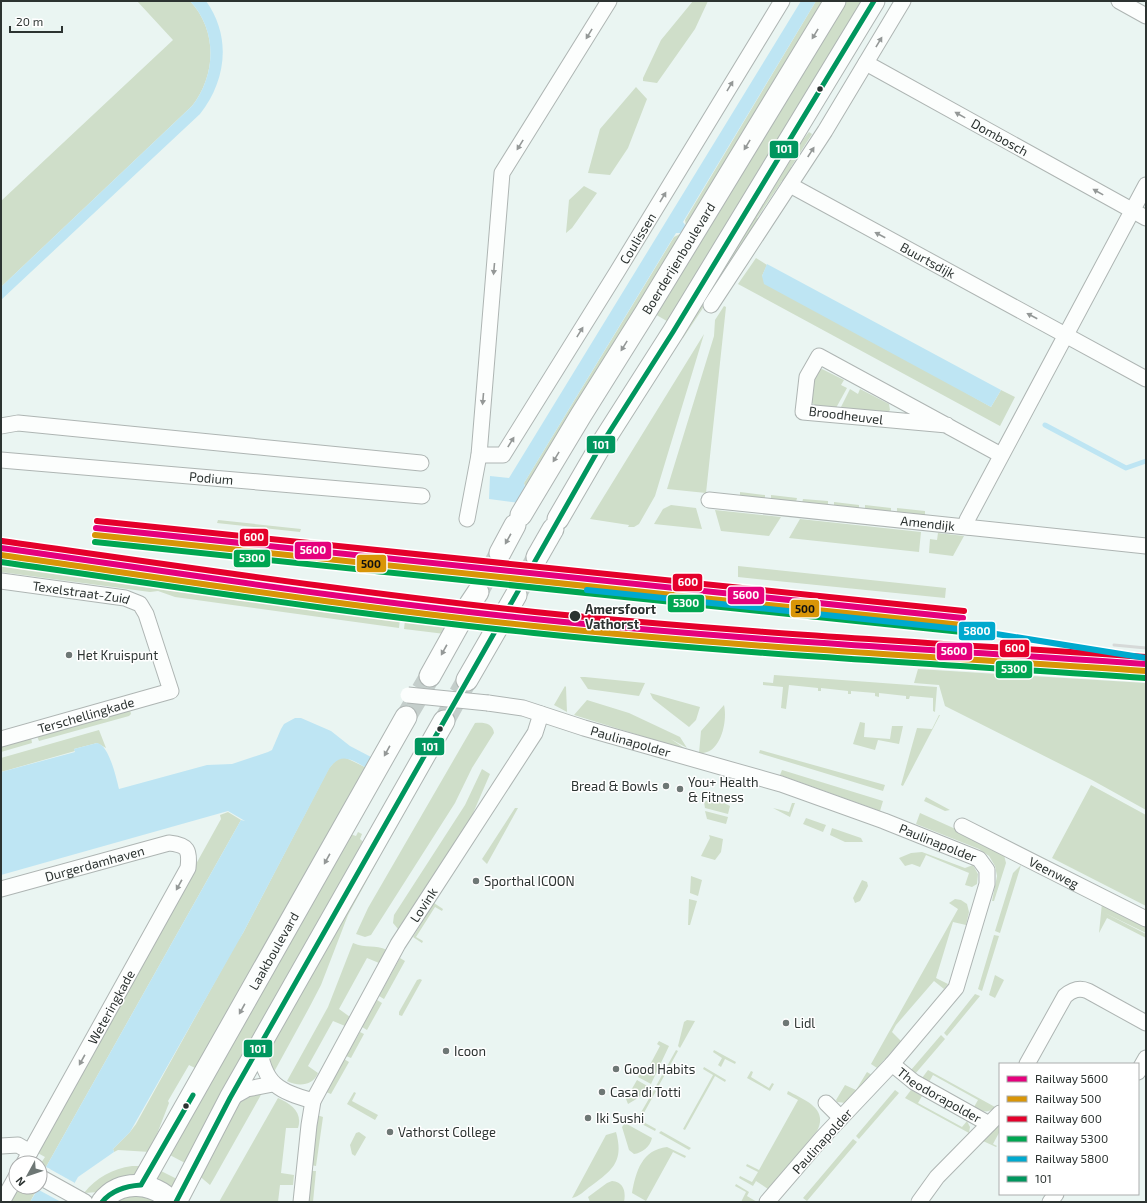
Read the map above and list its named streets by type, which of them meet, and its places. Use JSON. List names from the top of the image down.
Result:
{
  "streets": {
    "main road": ["Boerderijenboulevard", "Laakboulevard"],
    "street": [
      "Dombosch",
      "Coulissen",
      "Buurtsdijk",
      "Broodheuvel",
      "Podium",
      "Amendijk",
      "Texelstraat-Zuid",
      "Terschellingkade",
      "Paulinapolder",
      "Durgerdamhaven",
      "Veenweg",
      "Lovink",
      "Weteringkade",
      "Theodorapolder"
    ]
  },
  "crossings": [
    ["Texelstraat-Zuid", "Terschellingkade"],
    ["Paulinapolder", "Lovink"],
    ["Paulinapolder", "Theodorapolder"],
    ["Durgerdamhaven", "Weteringkade"]
  ],
  "one_way": ["Dombosch", "Buurtsdijk", "Weteringkade"],
  "places": [
    "Amersfoort Vathorst",
    "Het Kruispunt",
    "Bread & Bowls",
    "You+ Health & Fitness",
    "Sporthal ICOON",
    "Lidl",
    "Icoon",
    "Good Habits",
    "Casa di Totti",
    "Iki Sushi",
    "Vathorst College"
  ],
  "lines": [
    "transit line 101",
    "rail line 600",
    "rail line 5600",
    "rail line 500",
    "rail line 5300",
    "rail line 5800"
  ],
  "legend": [
    "Railway 5600",
    "Railway 500",
    "Railway 600",
    "Railway 5300",
    "Railway 5800",
    "101"
  ],
  "scale_bar": "20 m",
  "north": "bottom left"
}
